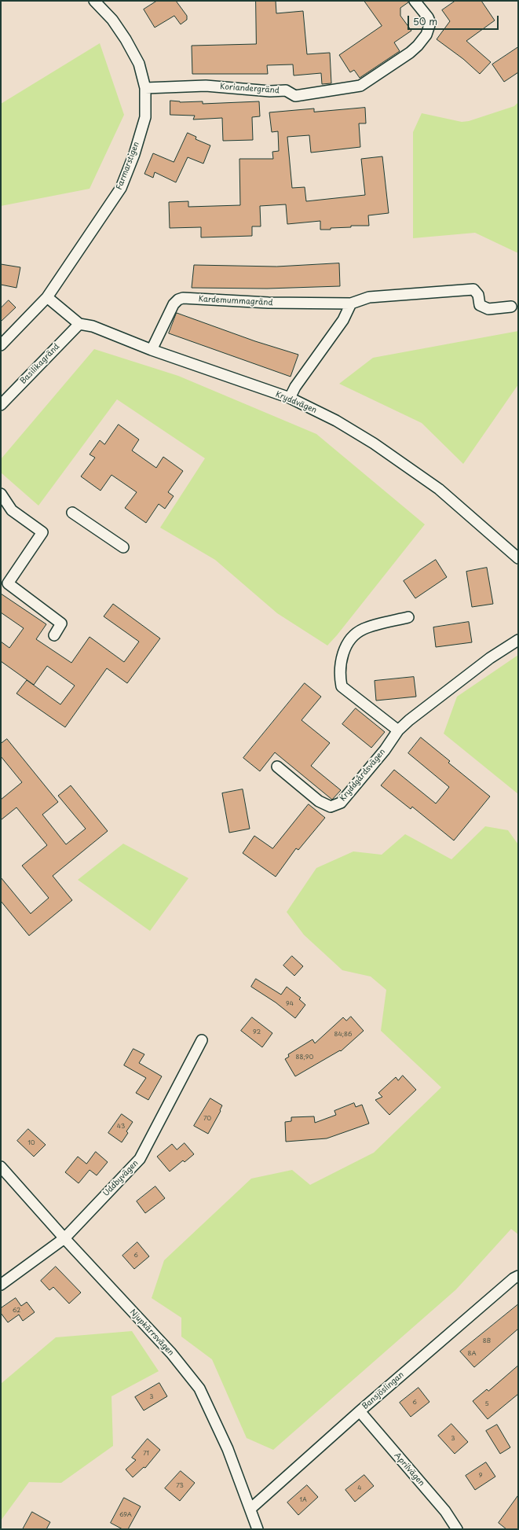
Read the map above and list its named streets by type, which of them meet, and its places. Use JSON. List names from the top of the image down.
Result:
{
  "streets": {
    "street": [
      "Koriandergränd",
      "Farmarstigen",
      "Kardemummagränd",
      "Basilikagränd",
      "Kryddvägen",
      "Kryddgårdsvägen",
      "Uddbyvägen",
      "Njupkärrsvägen",
      "Bansjöslingan",
      "Aprilvägen"
    ]
  },
  "crossings": [
    ["Koriandergränd", "Farmarstigen"],
    ["Farmarstigen", "Kryddvägen"],
    ["Kardemummagränd", "Kryddvägen"],
    ["Basilikagränd", "Kryddvägen"],
    ["Uddbyvägen", "Njupkärrsvägen"],
    ["Njupkärrsvägen", "Bansjöslingan"],
    ["Bansjöslingan", "Aprilvägen"]
  ],
  "house_numbers": [
    "94",
    "92",
    "84;86",
    "88;90",
    "70",
    "43",
    "10",
    "6",
    "62",
    "8B",
    "8A",
    "3",
    "6",
    "5",
    "3",
    "71",
    "9",
    "73",
    "4",
    "1A",
    "69A"
  ],
  "scale_bar": "50 m"
}
